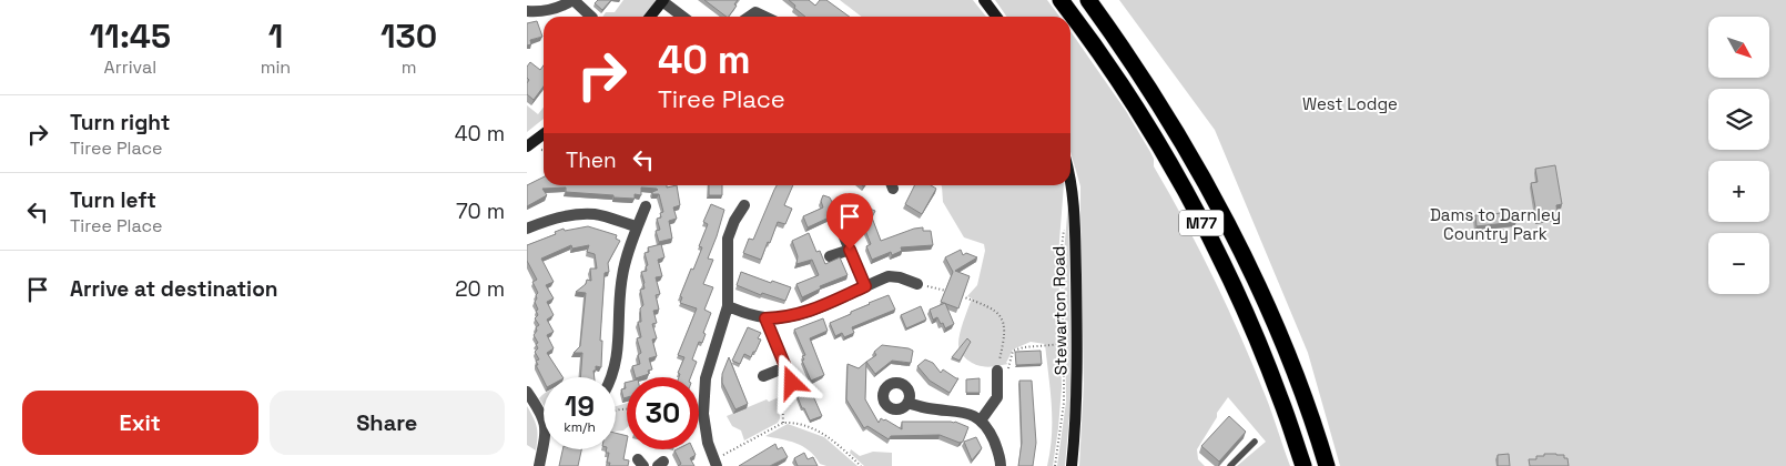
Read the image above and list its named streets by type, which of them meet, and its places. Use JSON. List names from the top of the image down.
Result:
{
  "streets": {
    "highway": ["M77"],
    "main road": ["Stewarton Road"]
  },
  "parks": ["West Lodge", "Dams to Darnley Country Park"],
  "north": "bottom right",
  "page": {
    "eta": [
      "11:45",
      "Arrival",
      "1",
      "min",
      "130",
      "m"
    ],
    "map_buttons": ["+", "−"],
    "turn": ["40 m", "Tiree Place"],
    "list": [
      {
        "name": "Turn right",
        "note": "Tiree Place",
        "value": "40 m"
      },
      {
        "name": "Turn left",
        "note": "Tiree Place",
        "value": "70 m"
      },
      {
        "name": "Arrive at destination",
        "value": "20 m"
      }
    ],
    "then": "Then",
    "speed": "19 km/h",
    "limit": "30",
    "buttons": ["Exit", "Share"]
  }
}
